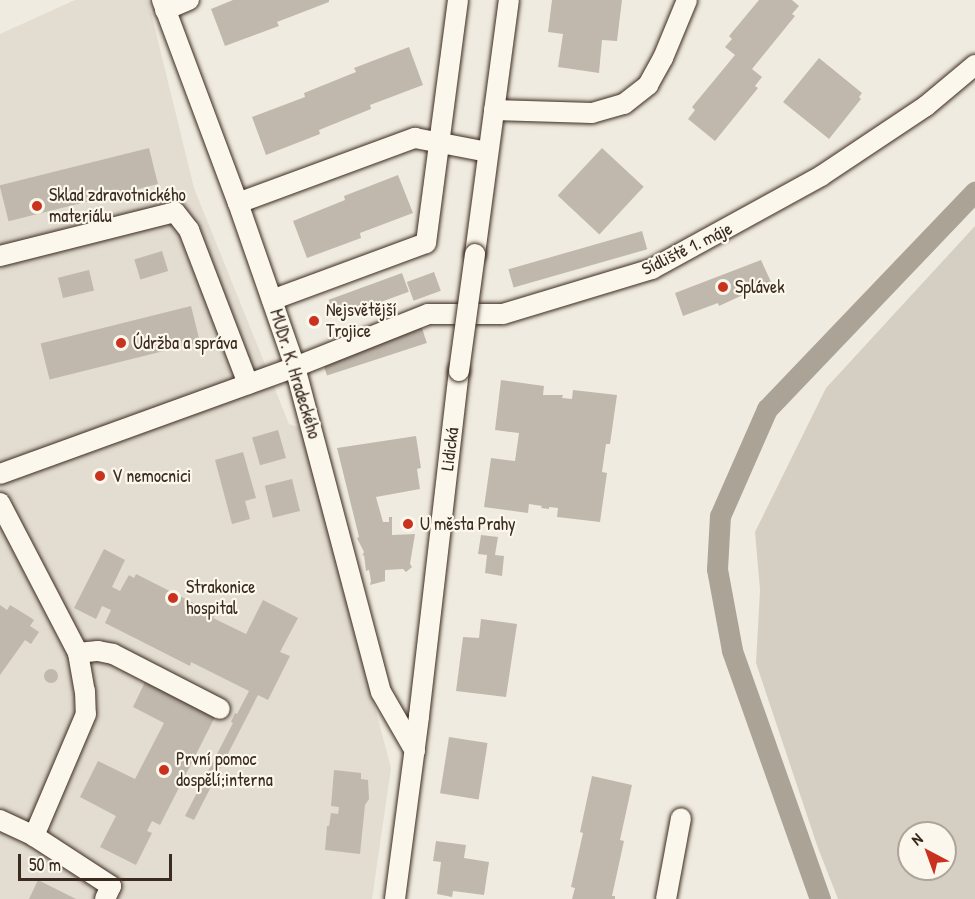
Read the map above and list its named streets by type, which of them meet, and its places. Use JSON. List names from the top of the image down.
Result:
{
  "streets": {
    "street": ["Sídliště 1. máje", "MUDr. K. Hradeckého", "Lidická"]
  },
  "crossings": [
    ["Sídliště 1. máje", "MUDr. K. Hradeckého"],
    ["MUDr. K. Hradeckého", "Lidická"]
  ],
  "places": [
    "Sklad zdravotnického materiálu",
    "Splávek",
    "Nejsvětější Trojice",
    "Údržba a správa",
    "V nemocnici",
    "U města Prahy",
    "Strakonice hospital",
    "První pomoc dospělí;interna"
  ],
  "scale_bar": "50 m",
  "north": "top left"
}
